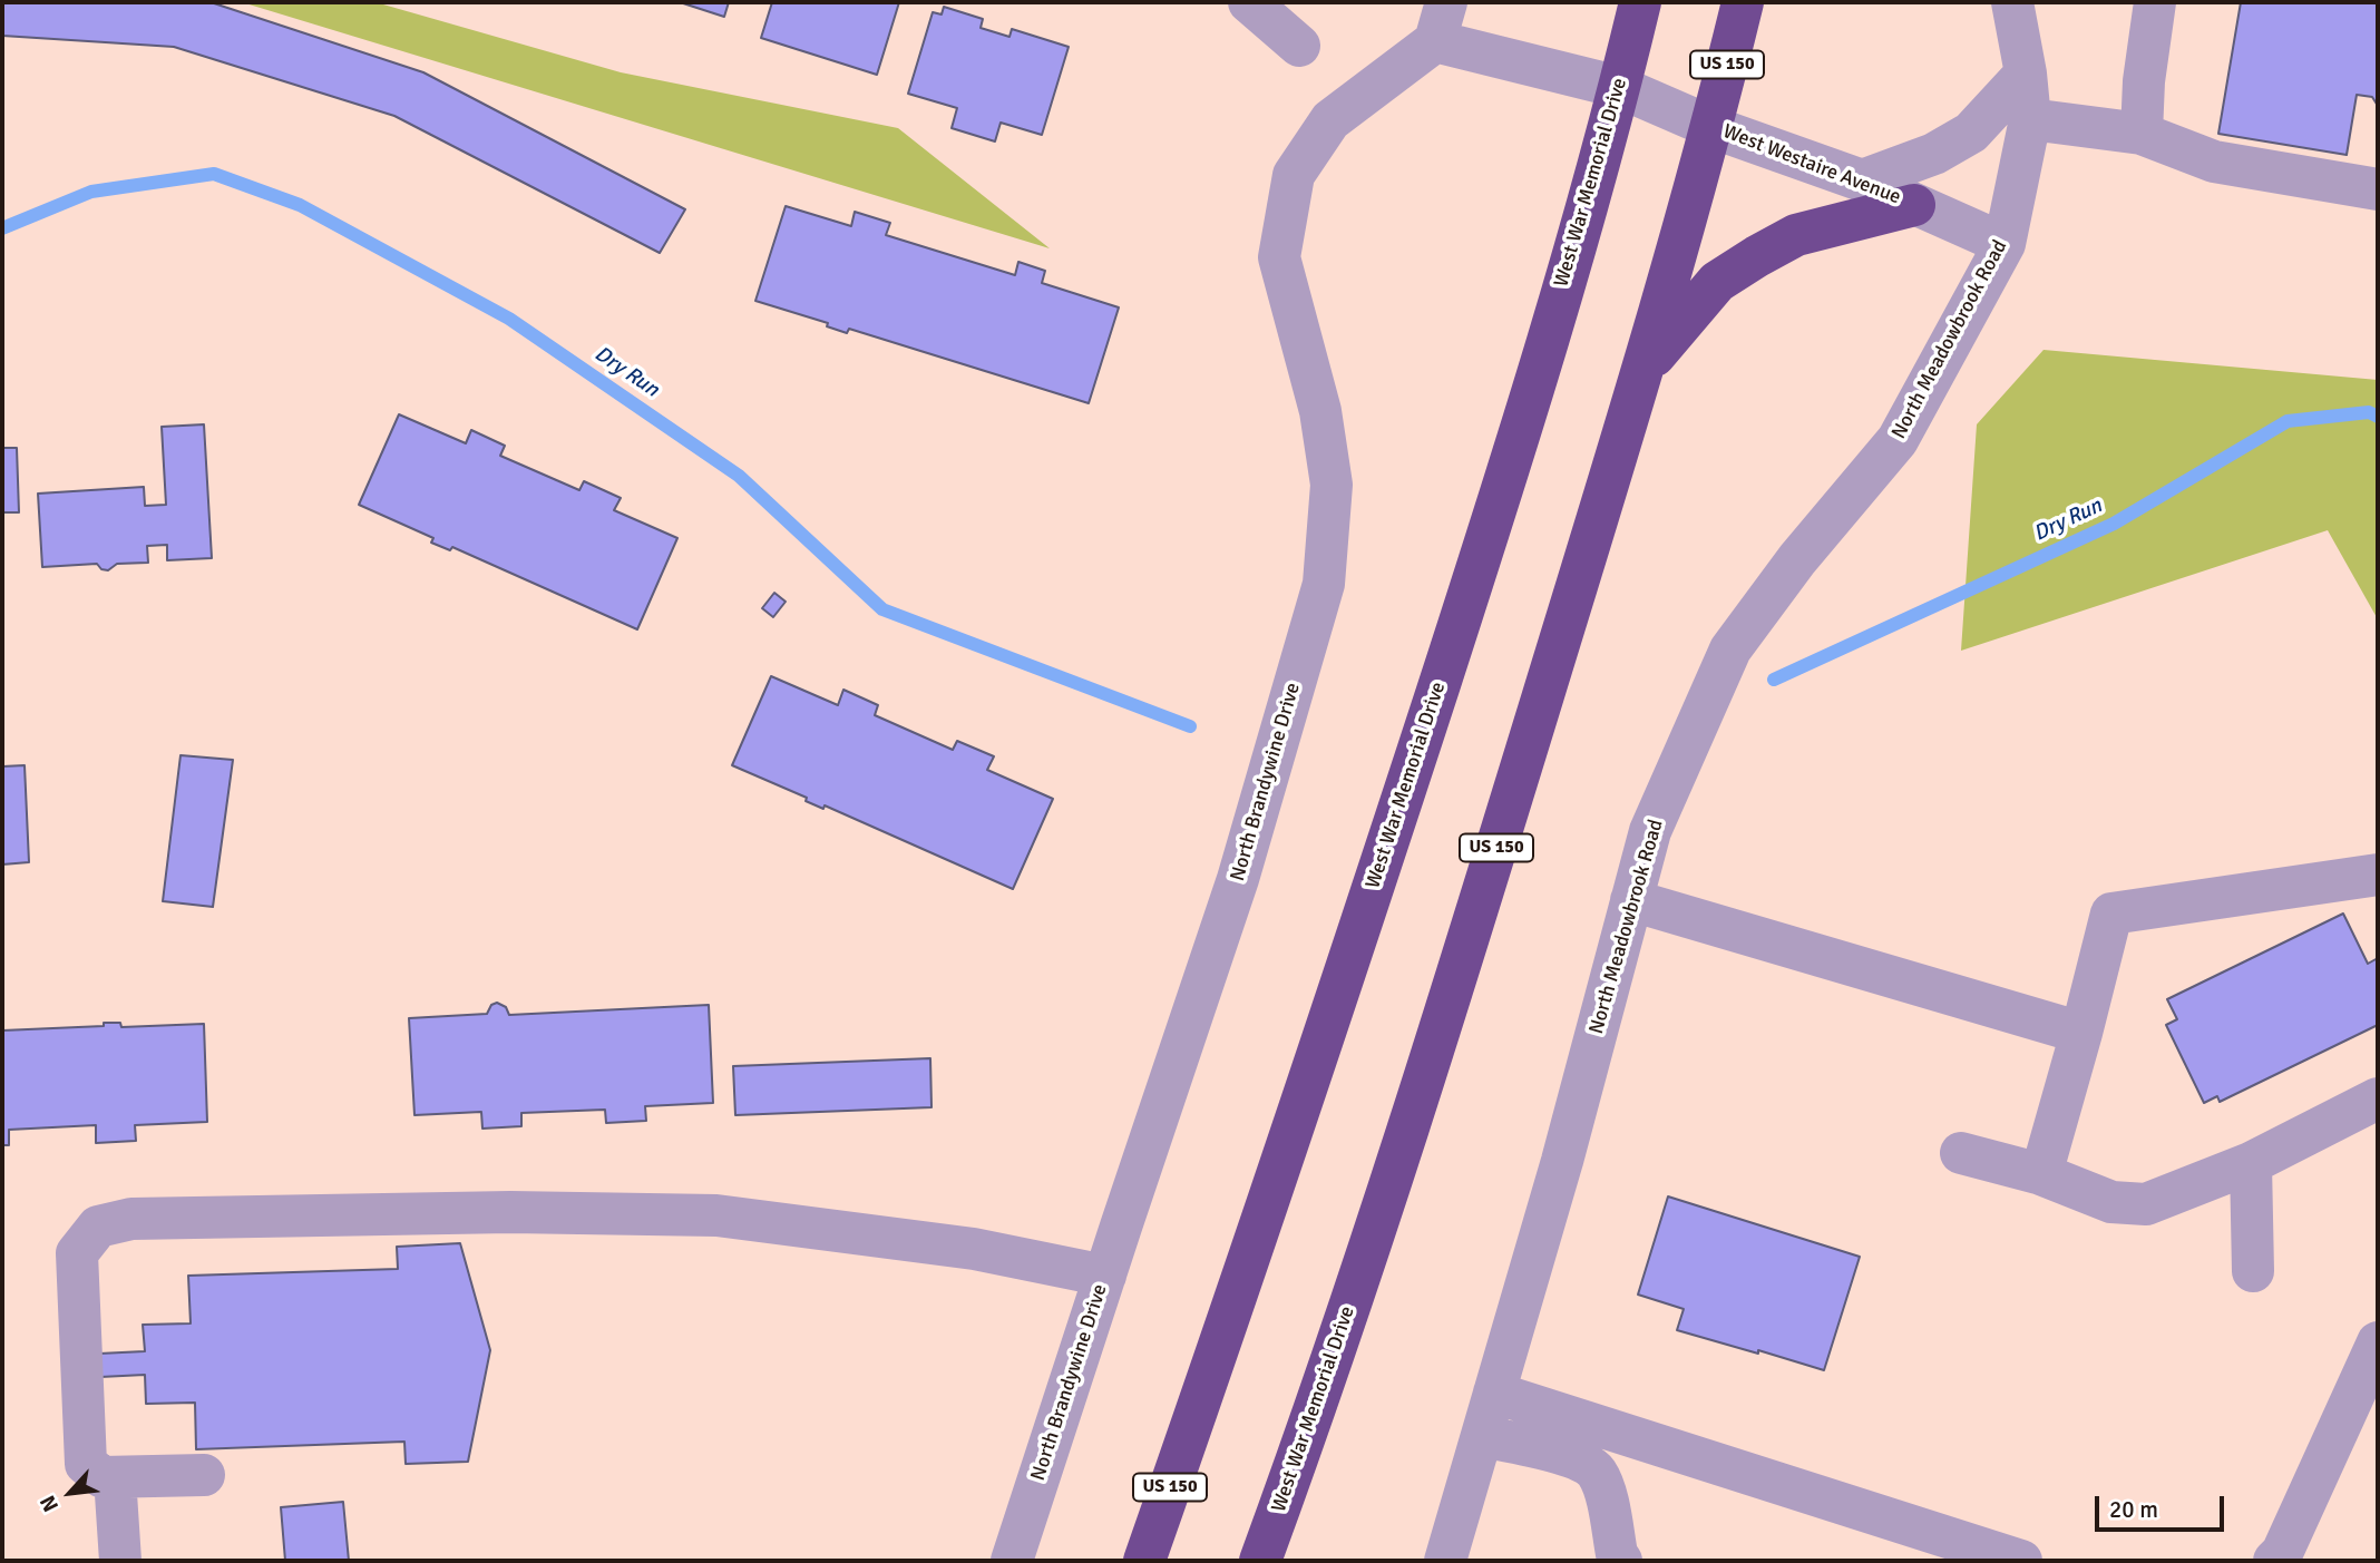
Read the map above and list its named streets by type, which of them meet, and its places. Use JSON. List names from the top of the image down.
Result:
{
  "streets": {
    "highway": ["US 150", "West War Memorial Drive"],
    "street": ["West Westaire Avenue", "North Meadowbrook Road", "North Brandywine Drive"]
  },
  "crossings": [
    ["West Westaire Avenue", "West War Memorial Drive"],
    ["West Westaire Avenue", "North Meadowbrook Road"],
    ["West Westaire Avenue", "North Brandywine Drive"],
    ["West War Memorial Drive", "North Brandywine Drive"]
  ],
  "water": ["Dry Run"],
  "scale_bar": "20 m",
  "north": "bottom left"
}
